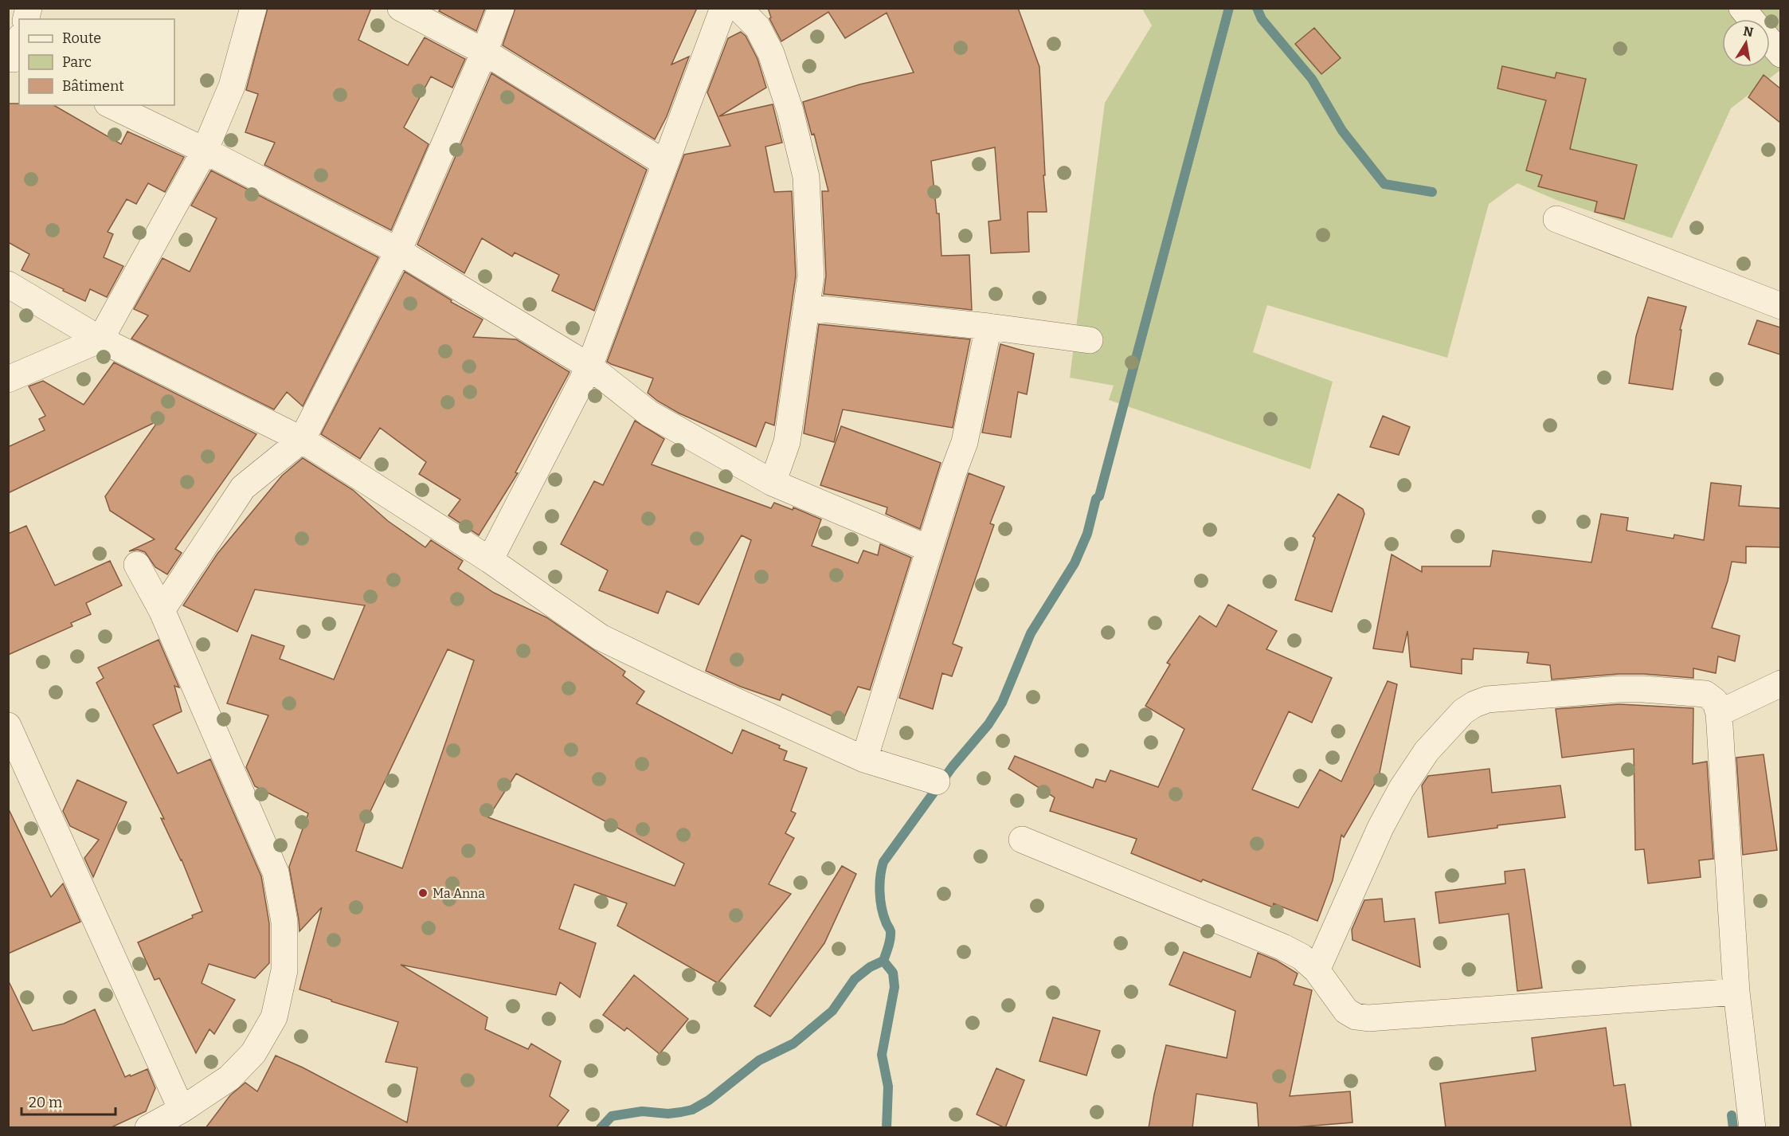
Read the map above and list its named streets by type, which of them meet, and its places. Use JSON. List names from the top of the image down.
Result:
{
  "places": ["Ma Anna"],
  "legend": ["Route", "Parc", "Bâtiment"],
  "scale_bar": "20 m",
  "north": "top"
}
